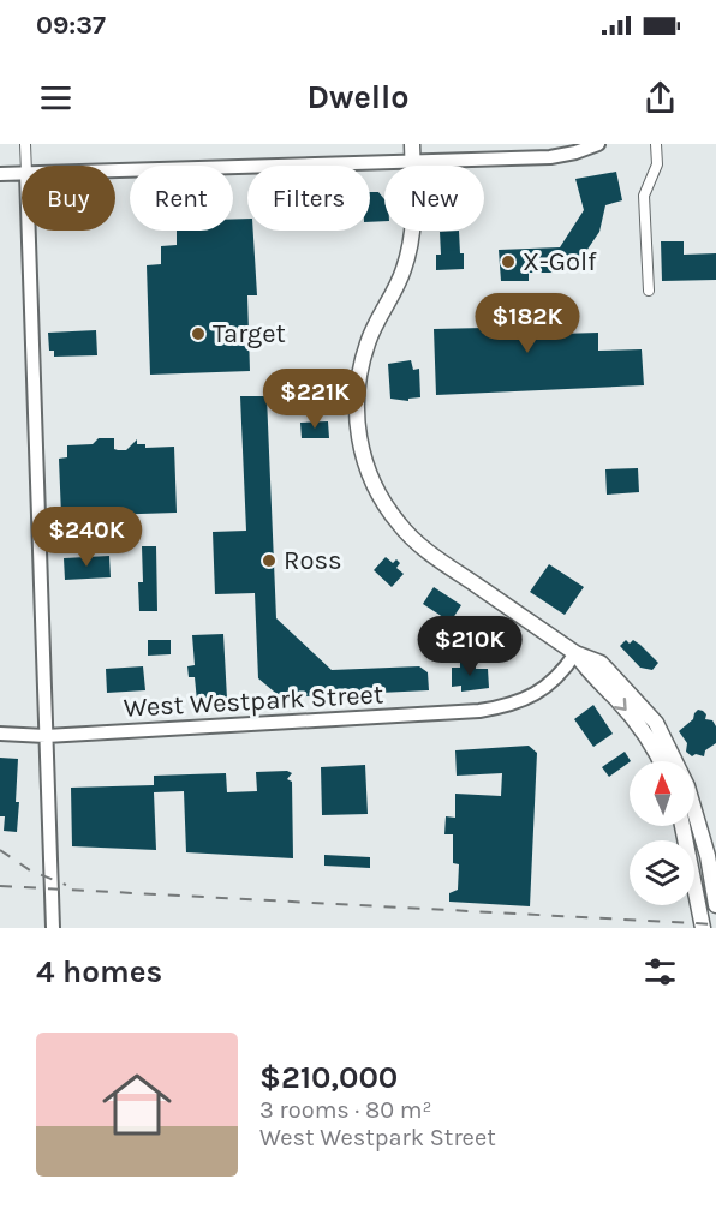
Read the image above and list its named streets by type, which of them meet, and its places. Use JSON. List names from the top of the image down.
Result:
{
  "streets": {
    "street": ["West Westpark Street"]
  },
  "places": ["X-Golf", "Target", "Ross"],
  "north": "top",
  "page": {
    "status": "09:37",
    "header": "Dwello",
    "chip": [
      "Buy",
      "Rent",
      "Filters",
      "New"
    ],
    "price": [
      "$182K",
      "$221K",
      "$240K",
      "$210K"
    ],
    "heading": "4 homes",
    "list": [
      {
        "name": "$210,000",
        "note": "3 rooms · 80 m² · West Westpark Street"
      }
    ]
  }
}
